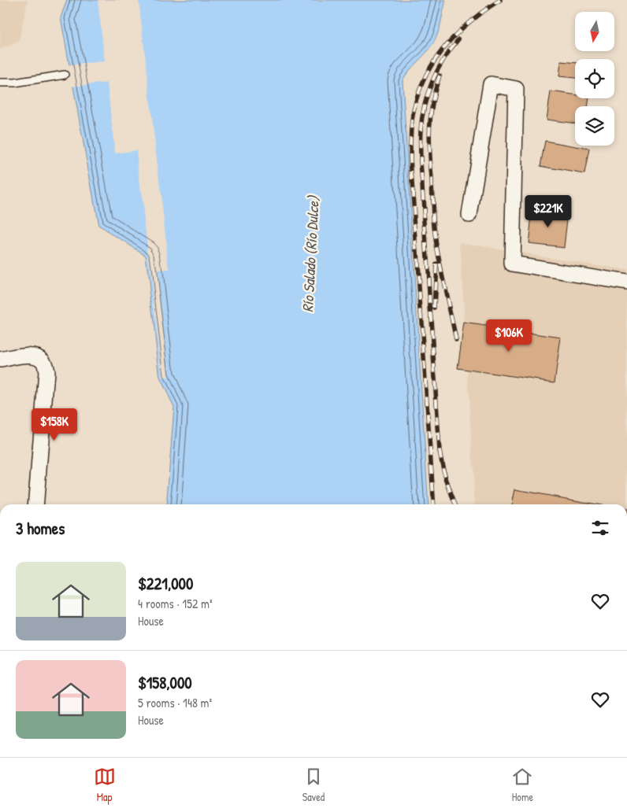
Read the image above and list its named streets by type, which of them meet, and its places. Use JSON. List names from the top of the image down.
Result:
{
  "water": ["Río Salado (Río Dulce)"],
  "north": "bottom",
  "page": {
    "price": ["$221K", "$106K", "$158K"],
    "heading": "3 homes",
    "list": [
      {
        "name": "$221,000",
        "note": "4 rooms · 152 m² · House"
      },
      {
        "name": "$158,000",
        "note": "5 rooms · 148 m² · House"
      }
    ],
    "tabs": ["Map", "Saved", "Home"]
  }
}
